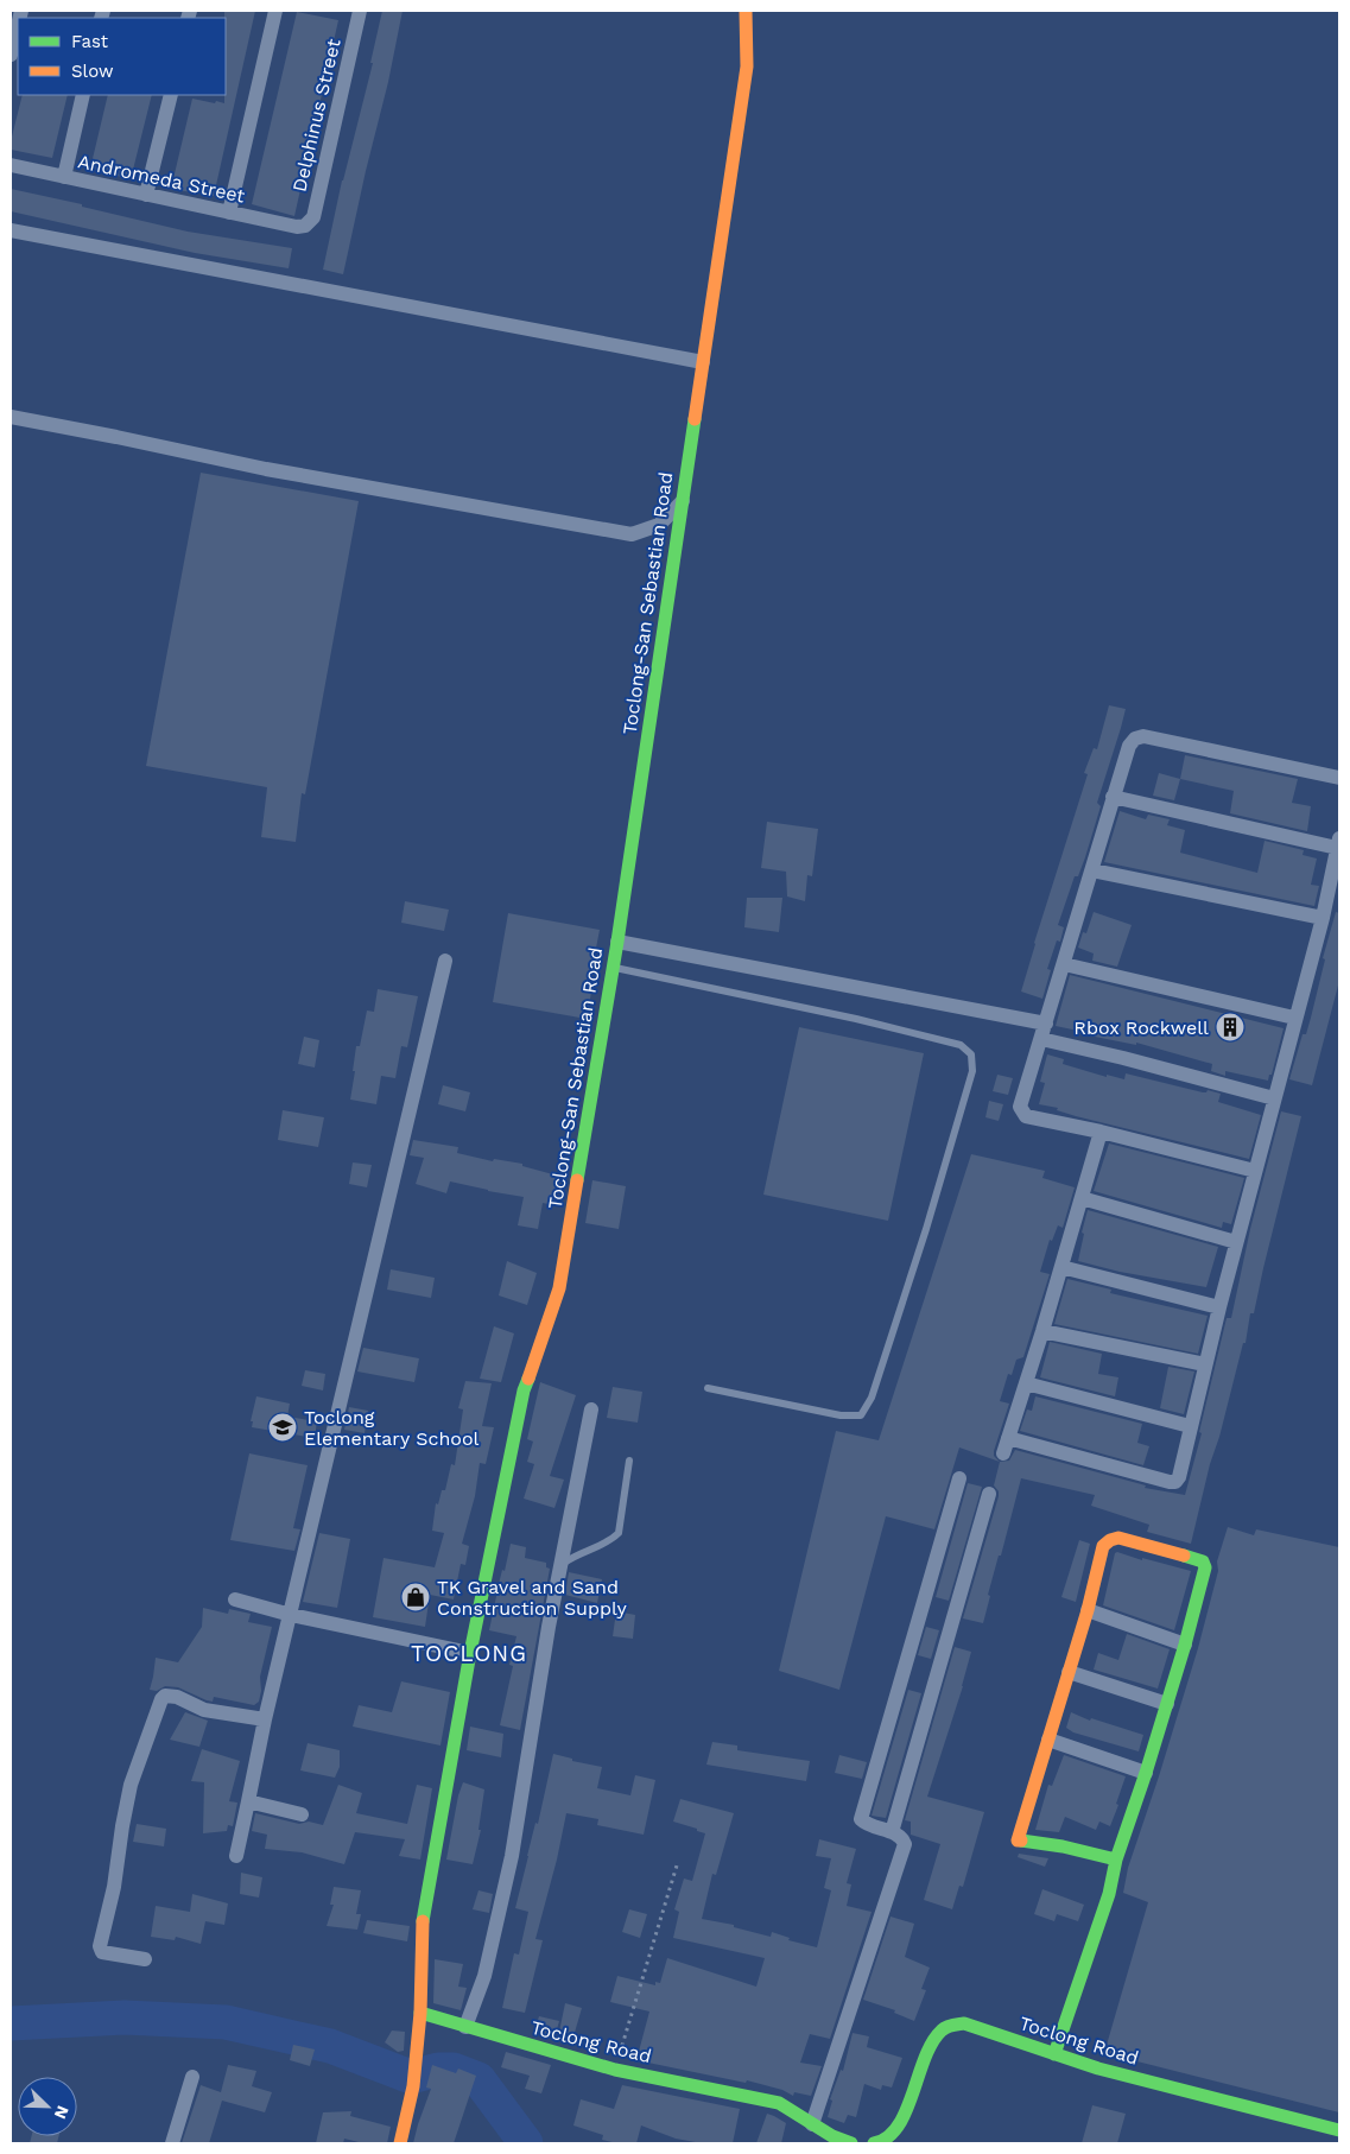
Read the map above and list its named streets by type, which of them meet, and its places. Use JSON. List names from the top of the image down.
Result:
{
  "streets": {
    "street": [
      "Delphinus Street",
      "Andromeda Street",
      "Toclong-San Sebastian Road",
      "Toclong Road"
    ]
  },
  "crossings": [
    ["Delphinus Street", "Andromeda Street"],
    ["Toclong-San Sebastian Road", "Toclong Road"]
  ],
  "districts": ["TOCLONG"],
  "places": {
    "building": ["Rbox Rockwell"],
    "school or university": ["Toclong Elementary School"],
    "shop": ["TK Gravel and Sand Construction Supply"]
  },
  "legend": ["Fast", "Slow"],
  "north": "bottom right"
}
